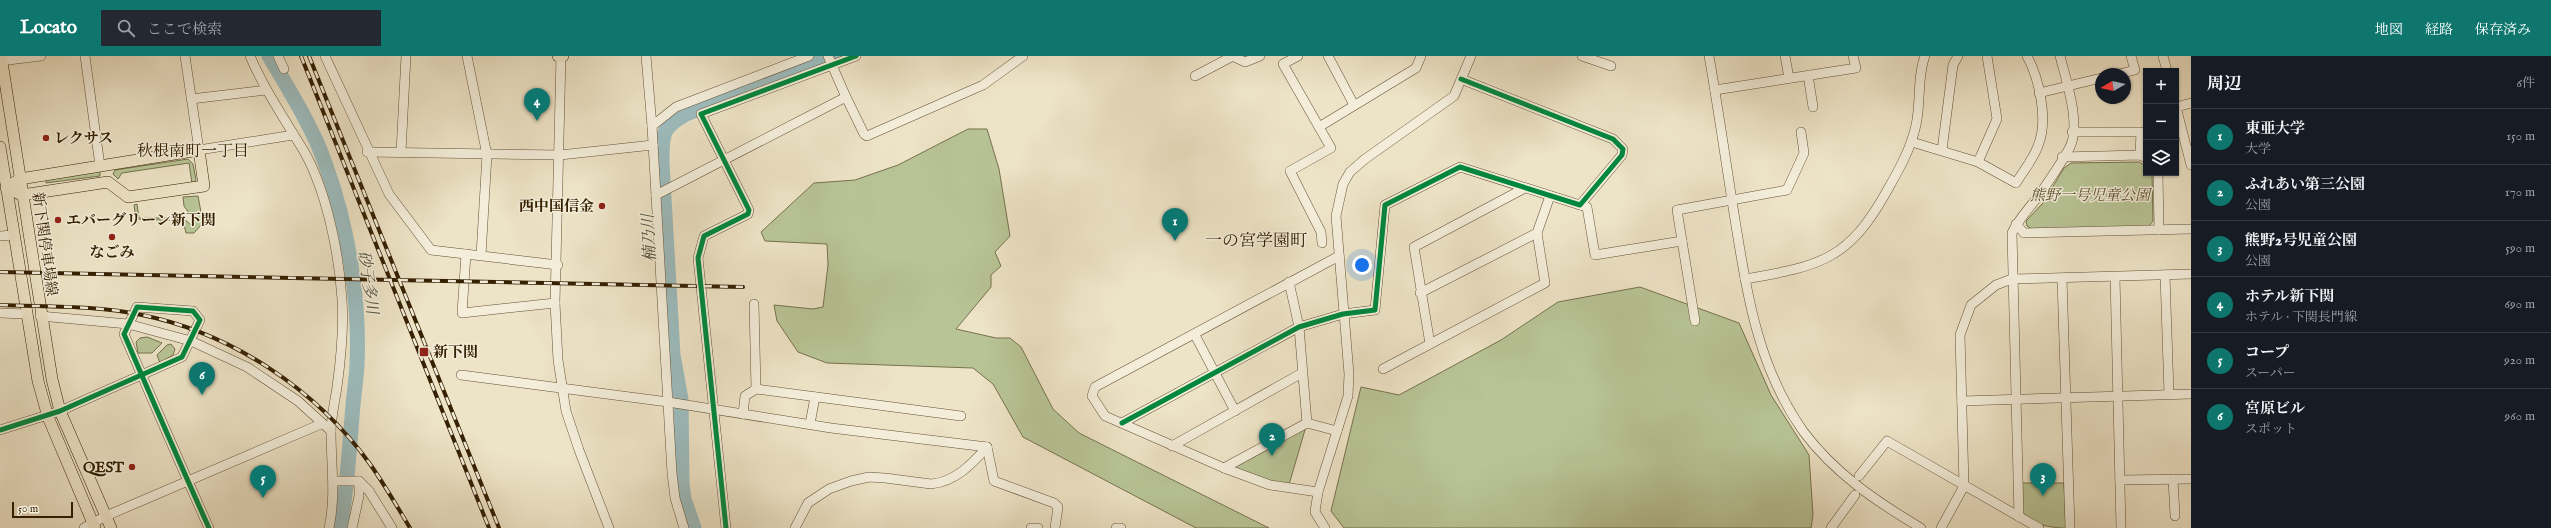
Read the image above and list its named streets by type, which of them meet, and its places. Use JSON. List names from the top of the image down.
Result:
{
  "streets": {
    "main road": ["新下関停車場線"]
  },
  "districts": ["秋根南町一丁目", "一の宮学園町"],
  "water": ["楠乃川", "砂子多川"],
  "parks": ["熊野一号児童公園"],
  "places": {
    "other": [
      "レクサス",
      "西中国信金",
      "エバーグリーン新下関",
      "なごみ",
      "QEST"
    ],
    "transit": ["新下関"]
  },
  "scale_bar": "50 m",
  "north": "left",
  "page": {
    "header": "Locato",
    "search": "ここで検索",
    "nav": ["地図", "経路", "保存済み"],
    "heading": ["周辺", "6件"],
    "map_buttons": ["+", "−"],
    "pins": [
      "4",
      "1",
      "6",
      "2",
      "3",
      "5"
    ],
    "list": [
      {
        "mark": "1",
        "name": "東亜大学",
        "note": "大学",
        "value": "150 m"
      },
      {
        "mark": "2",
        "name": "ふれあい第三公園",
        "note": "公園",
        "value": "170 m"
      },
      {
        "mark": "3",
        "name": "熊野2号児童公園",
        "note": "公園",
        "value": "590 m"
      },
      {
        "mark": "4",
        "name": "ホテル新下関",
        "note": "ホテル · 下関長門線",
        "value": "690 m"
      },
      {
        "mark": "5",
        "name": "コープ",
        "note": "スーパー",
        "value": "920 m"
      },
      {
        "mark": "6",
        "name": "宮原ビル",
        "note": "スポット",
        "value": "960 m"
      }
    ],
    "scale": "50 m"
  }
}
